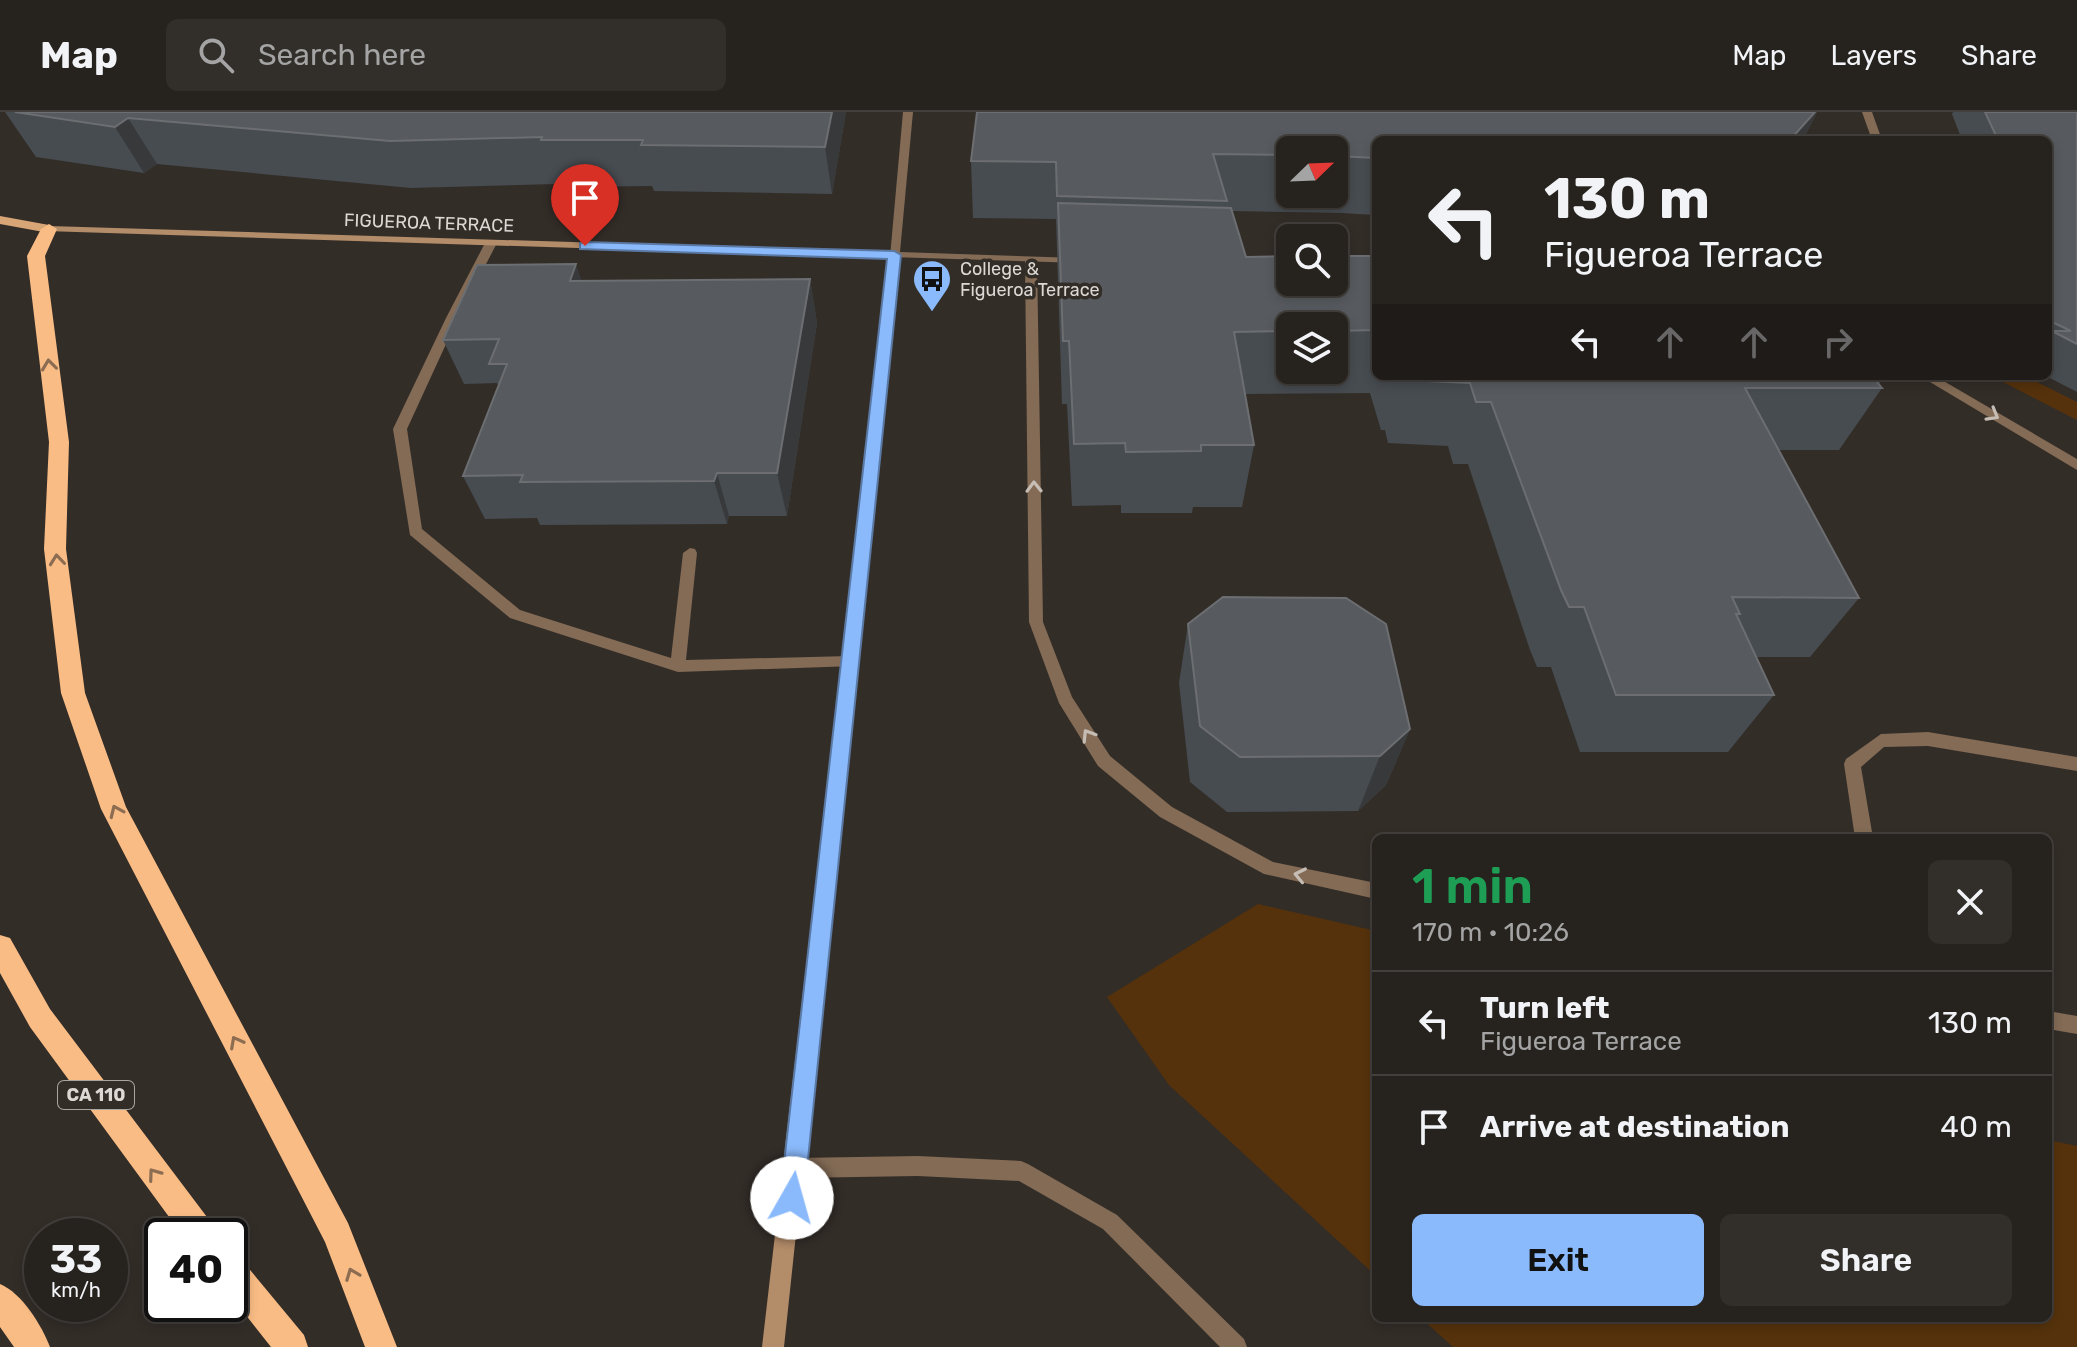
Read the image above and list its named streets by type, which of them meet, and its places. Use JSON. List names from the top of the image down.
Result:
{
  "streets": {
    "highway": ["CA 110"],
    "main road": ["FIGUEROA TERRACE"]
  },
  "places": {
    "bus stop": ["College & Figueroa Terrace"]
  },
  "north": "top right",
  "page": {
    "header": "Map",
    "search": "Search here",
    "nav": ["Map", "Layers", "Share"],
    "turn": ["130 m", "Figueroa Terrace"],
    "heading": ["1 min", "170 m · 10:26"],
    "list": [
      {
        "name": "Turn left",
        "note": "Figueroa Terrace",
        "value": "130 m"
      },
      {
        "name": "Arrive at destination",
        "value": "40 m"
      }
    ],
    "buttons": ["Exit", "Share"],
    "speed": "33 km/h",
    "limit": "40"
  }
}
